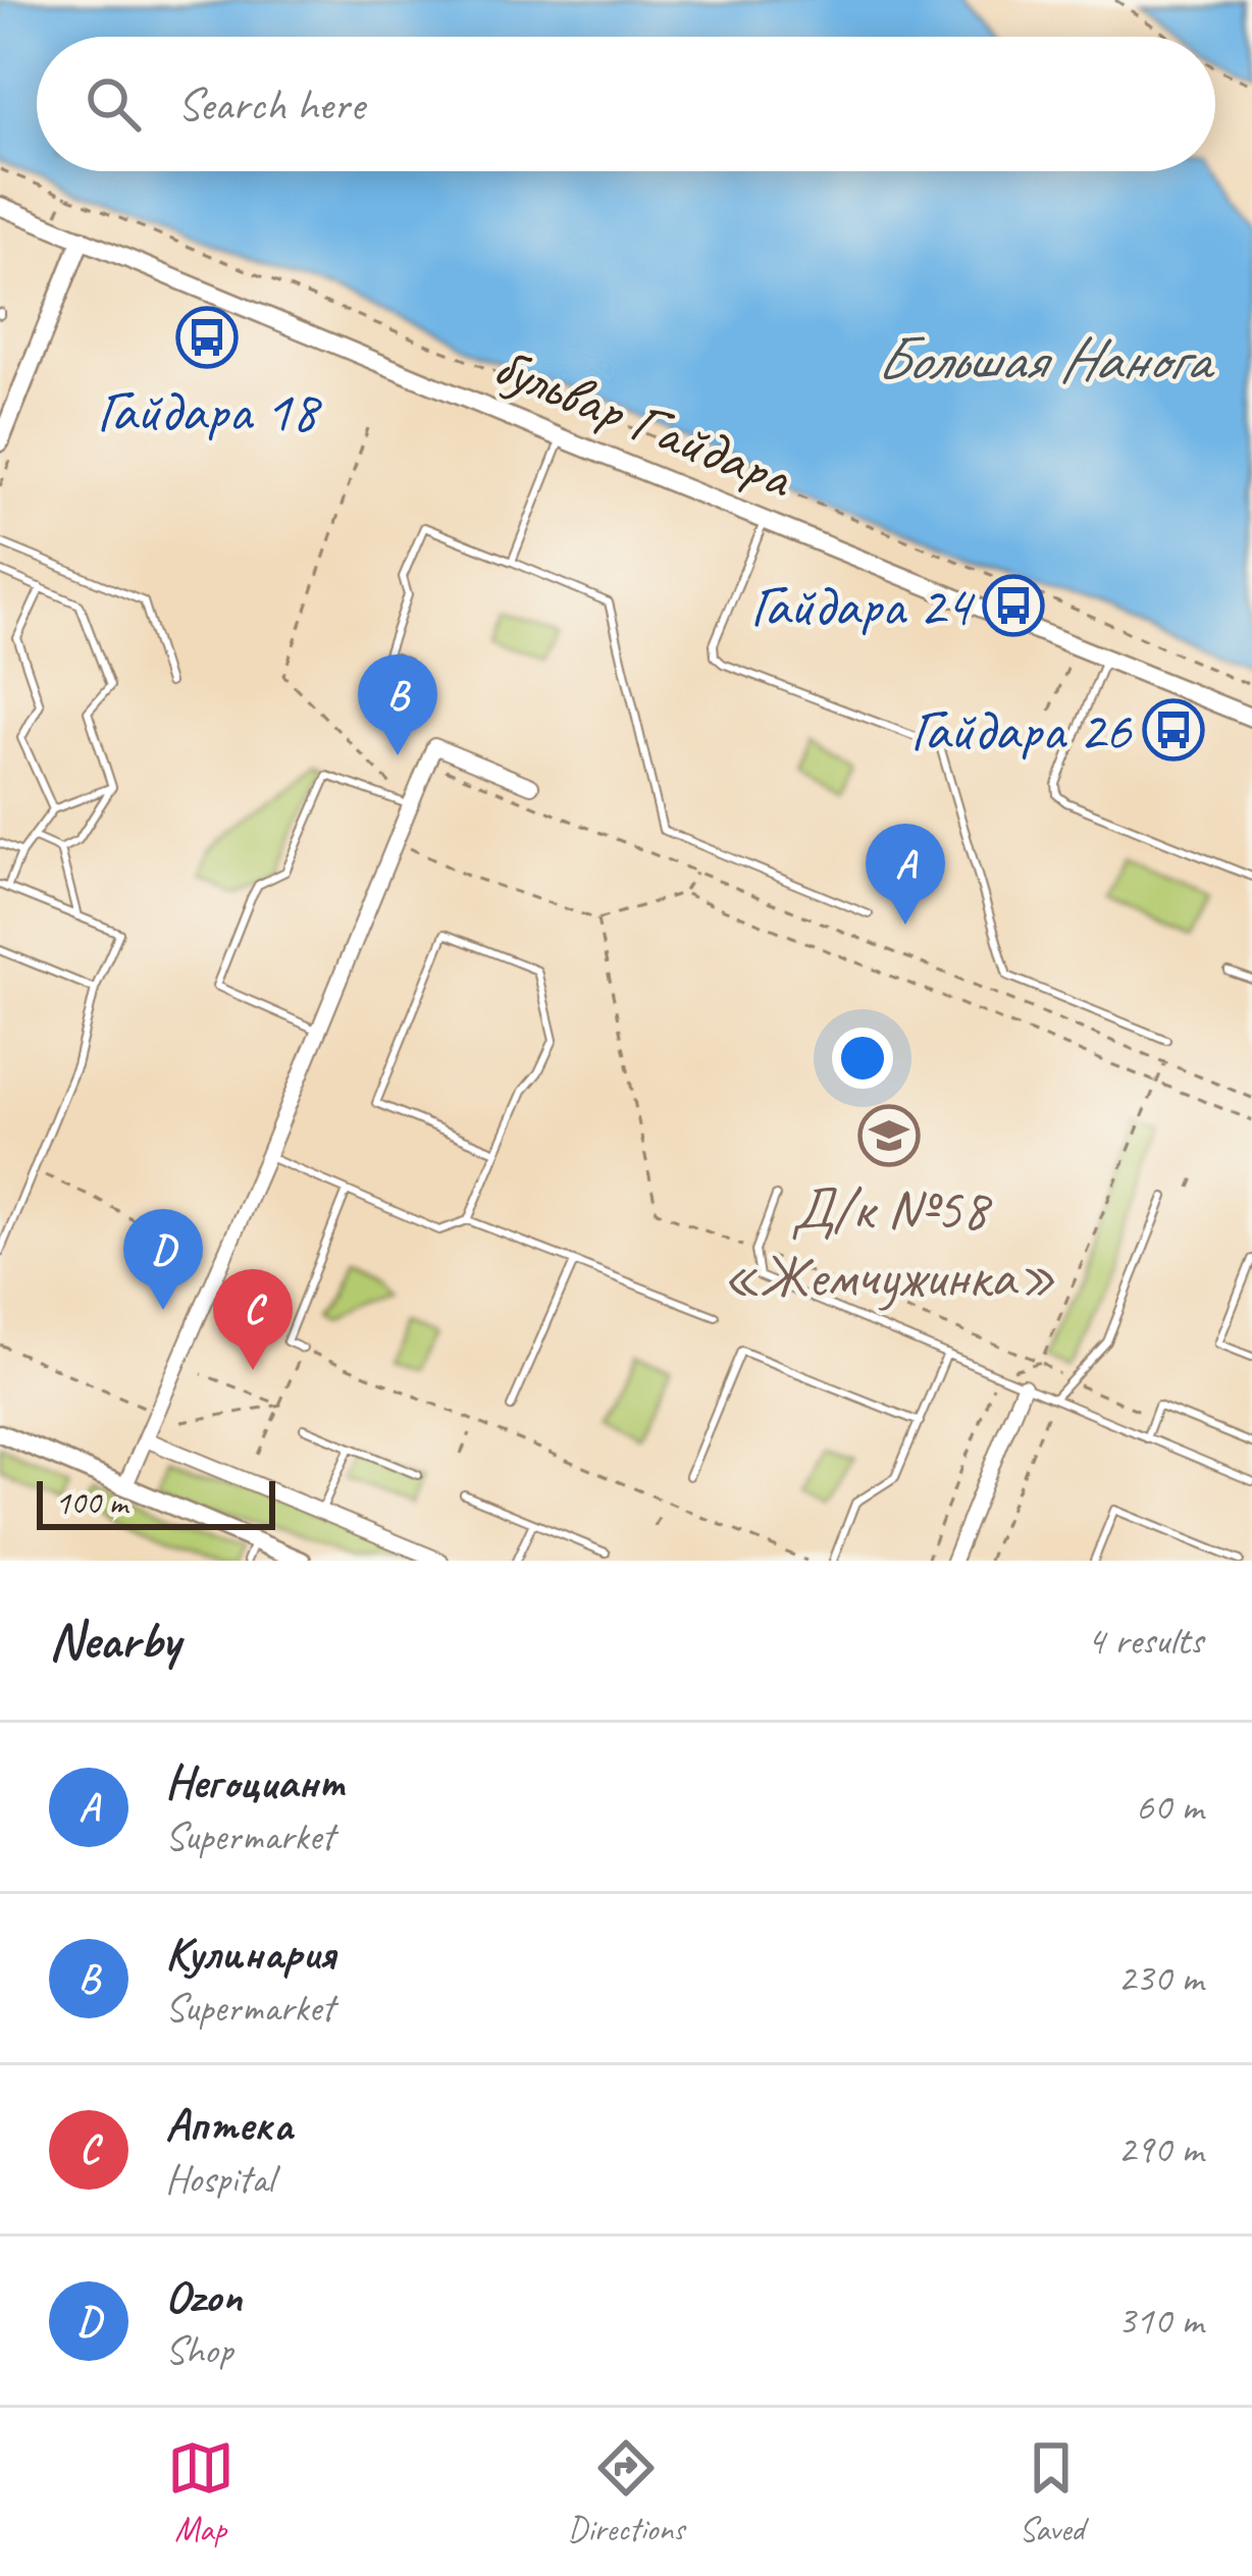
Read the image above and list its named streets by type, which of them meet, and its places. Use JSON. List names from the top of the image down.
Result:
{
  "streets": {
    "street": ["бульвар Гайдара"]
  },
  "water": ["Большая Нанога"],
  "places": {
    "bus stop": ["Гайдара 18", "Гайдара 24", "Гайдара 26"],
    "school or university": ["Д/к №58 «Жемчужинка»"]
  },
  "scale_bar": "100 m",
  "page": {
    "search": "Search here",
    "pins": [
      "B",
      "A",
      "D",
      "C"
    ],
    "scale": "100 m",
    "heading": ["Nearby", "4 results"],
    "list": [
      {
        "mark": "A",
        "name": "Негоциант",
        "note": "Supermarket",
        "value": "60 m"
      },
      {
        "mark": "B",
        "name": "Кулинария",
        "note": "Supermarket",
        "value": "230 m"
      },
      {
        "mark": "C",
        "name": "Аптека",
        "note": "Hospital",
        "value": "290 m"
      },
      {
        "mark": "D",
        "name": "Ozon",
        "note": "Shop",
        "value": "310 m"
      }
    ],
    "nav": ["Map", "Directions", "Saved"]
  }
}
